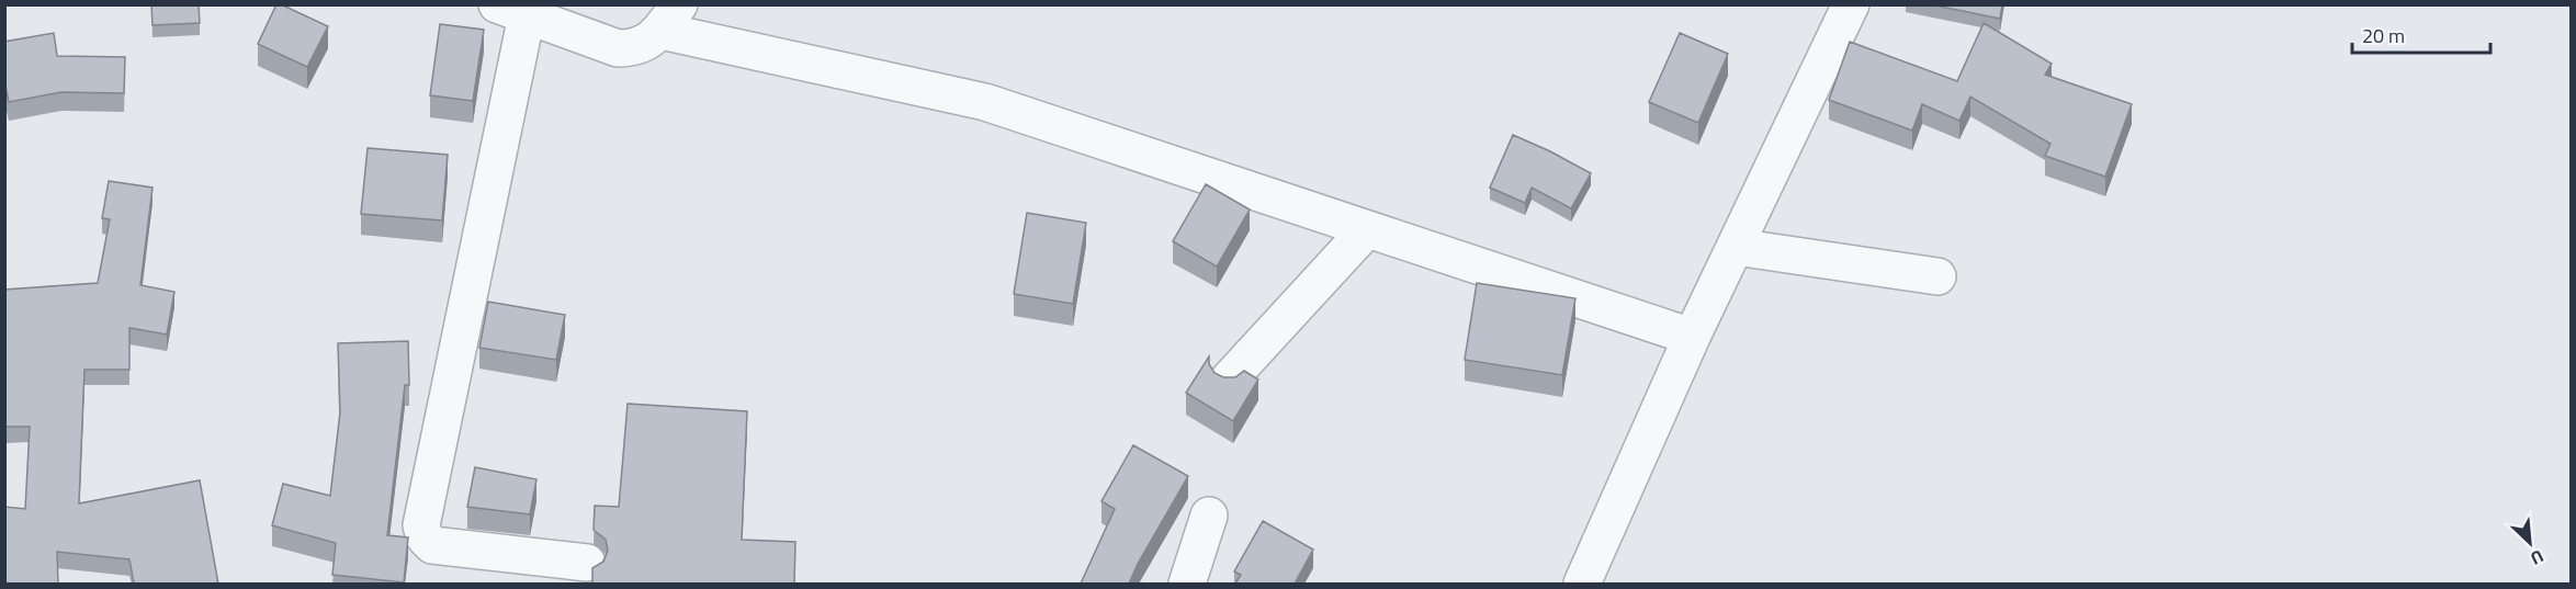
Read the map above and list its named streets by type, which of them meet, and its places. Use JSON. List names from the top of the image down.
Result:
{
  "scale_bar": "20 m",
  "north": "bottom right"
}
